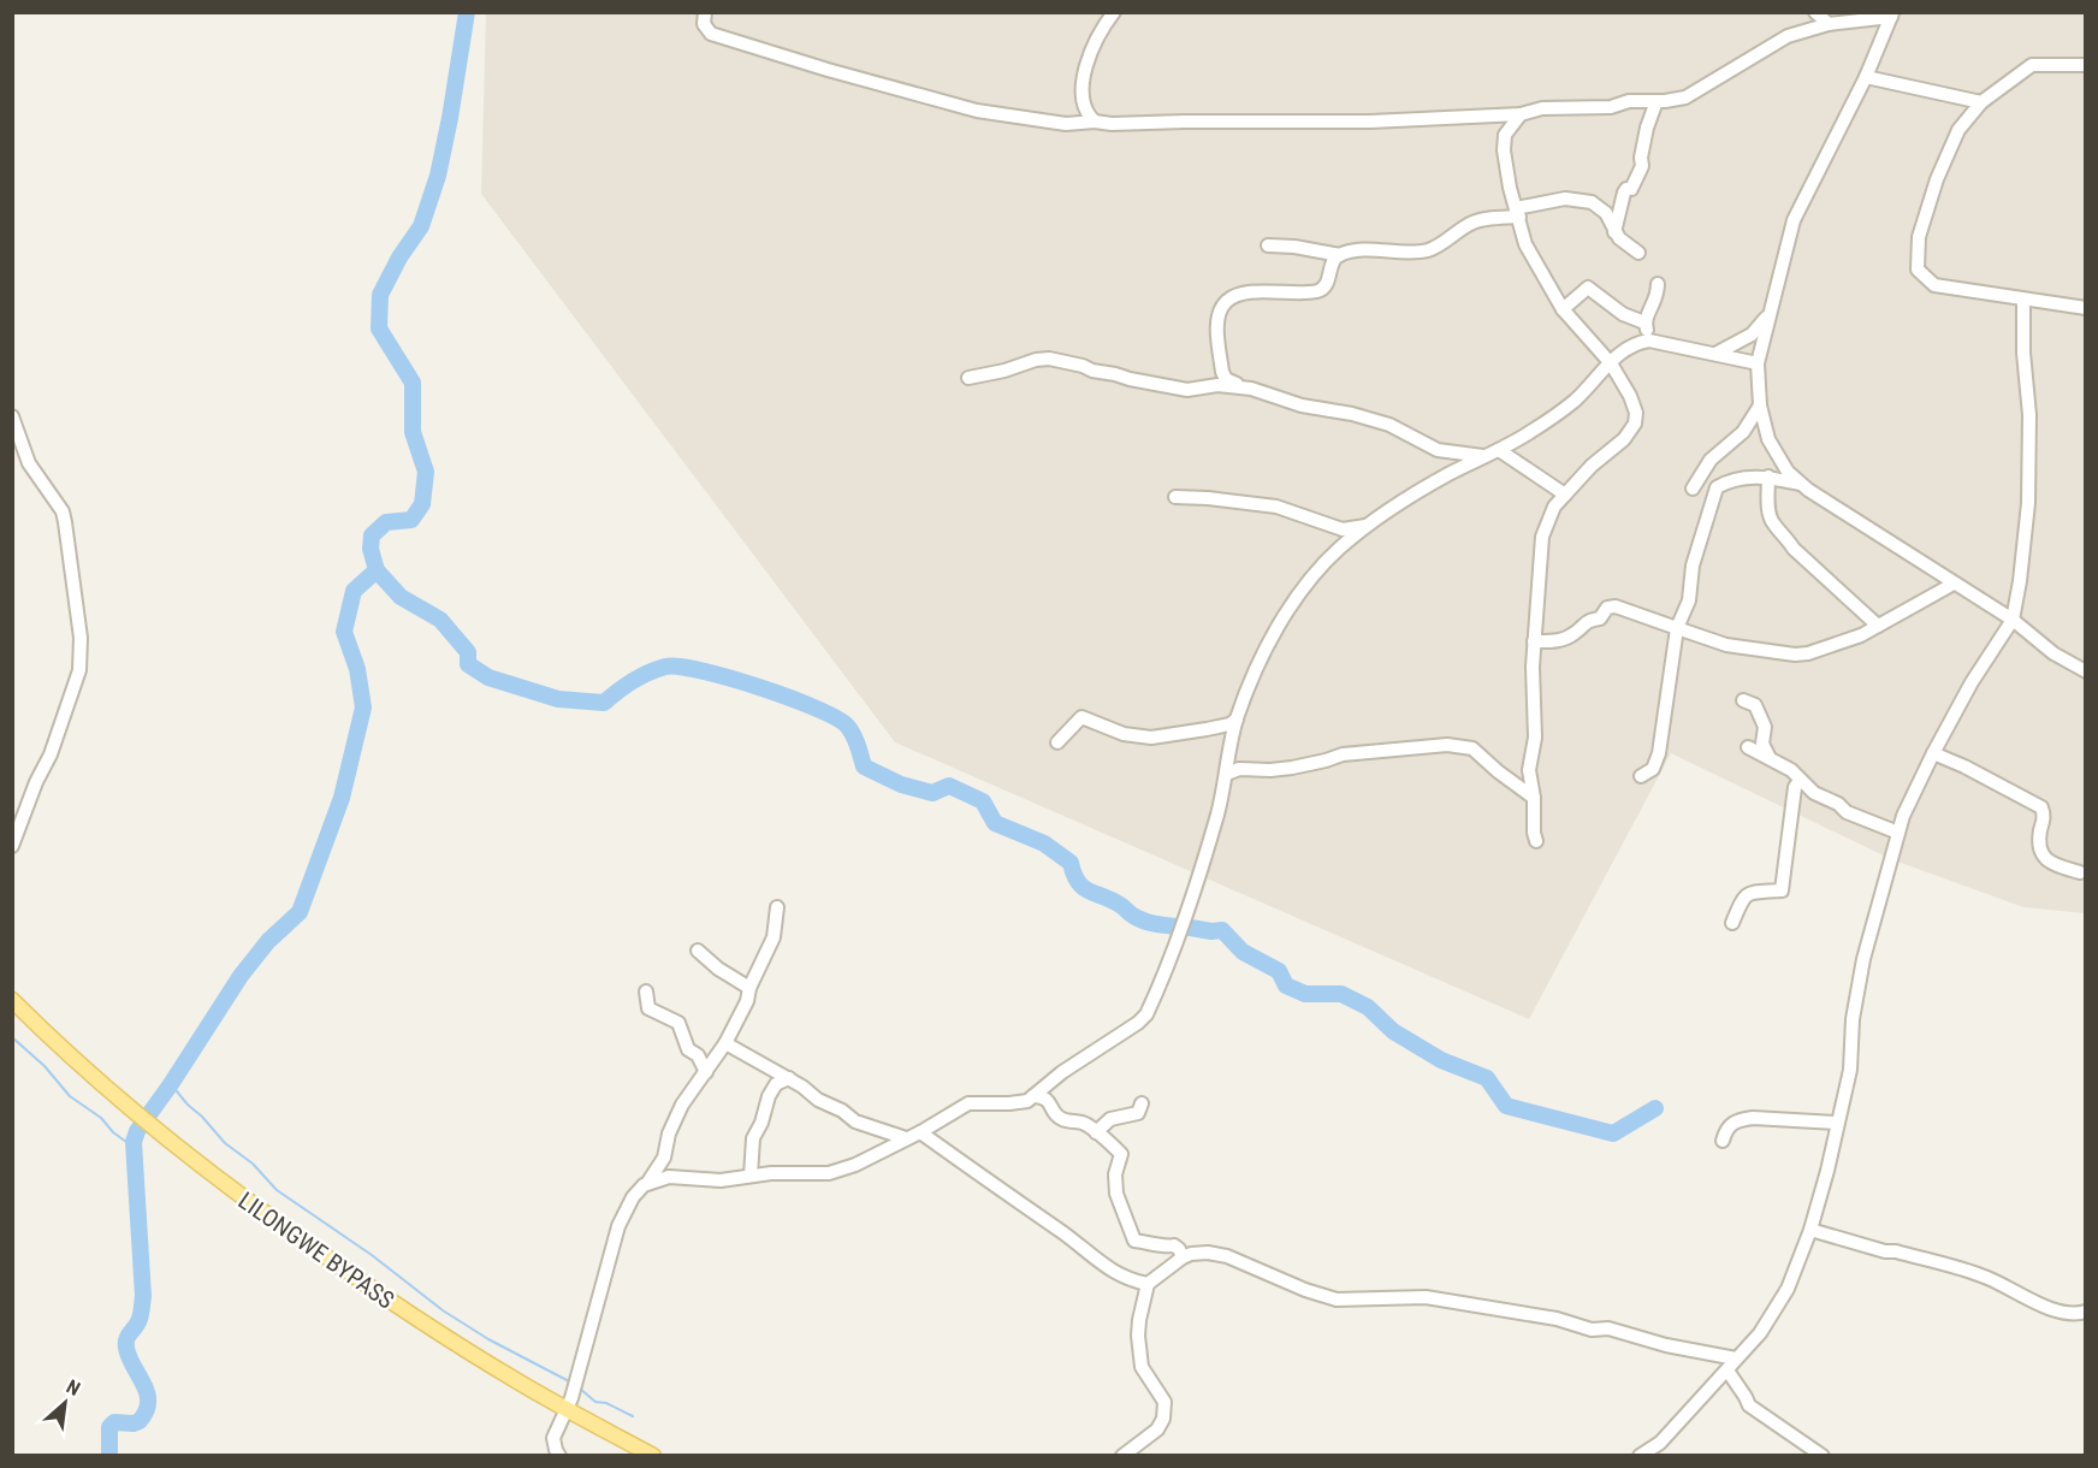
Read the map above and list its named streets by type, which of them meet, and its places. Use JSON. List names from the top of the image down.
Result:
{
  "streets": {
    "main road": ["LILONGWE BYPASS"]
  },
  "north": "top right"
}
